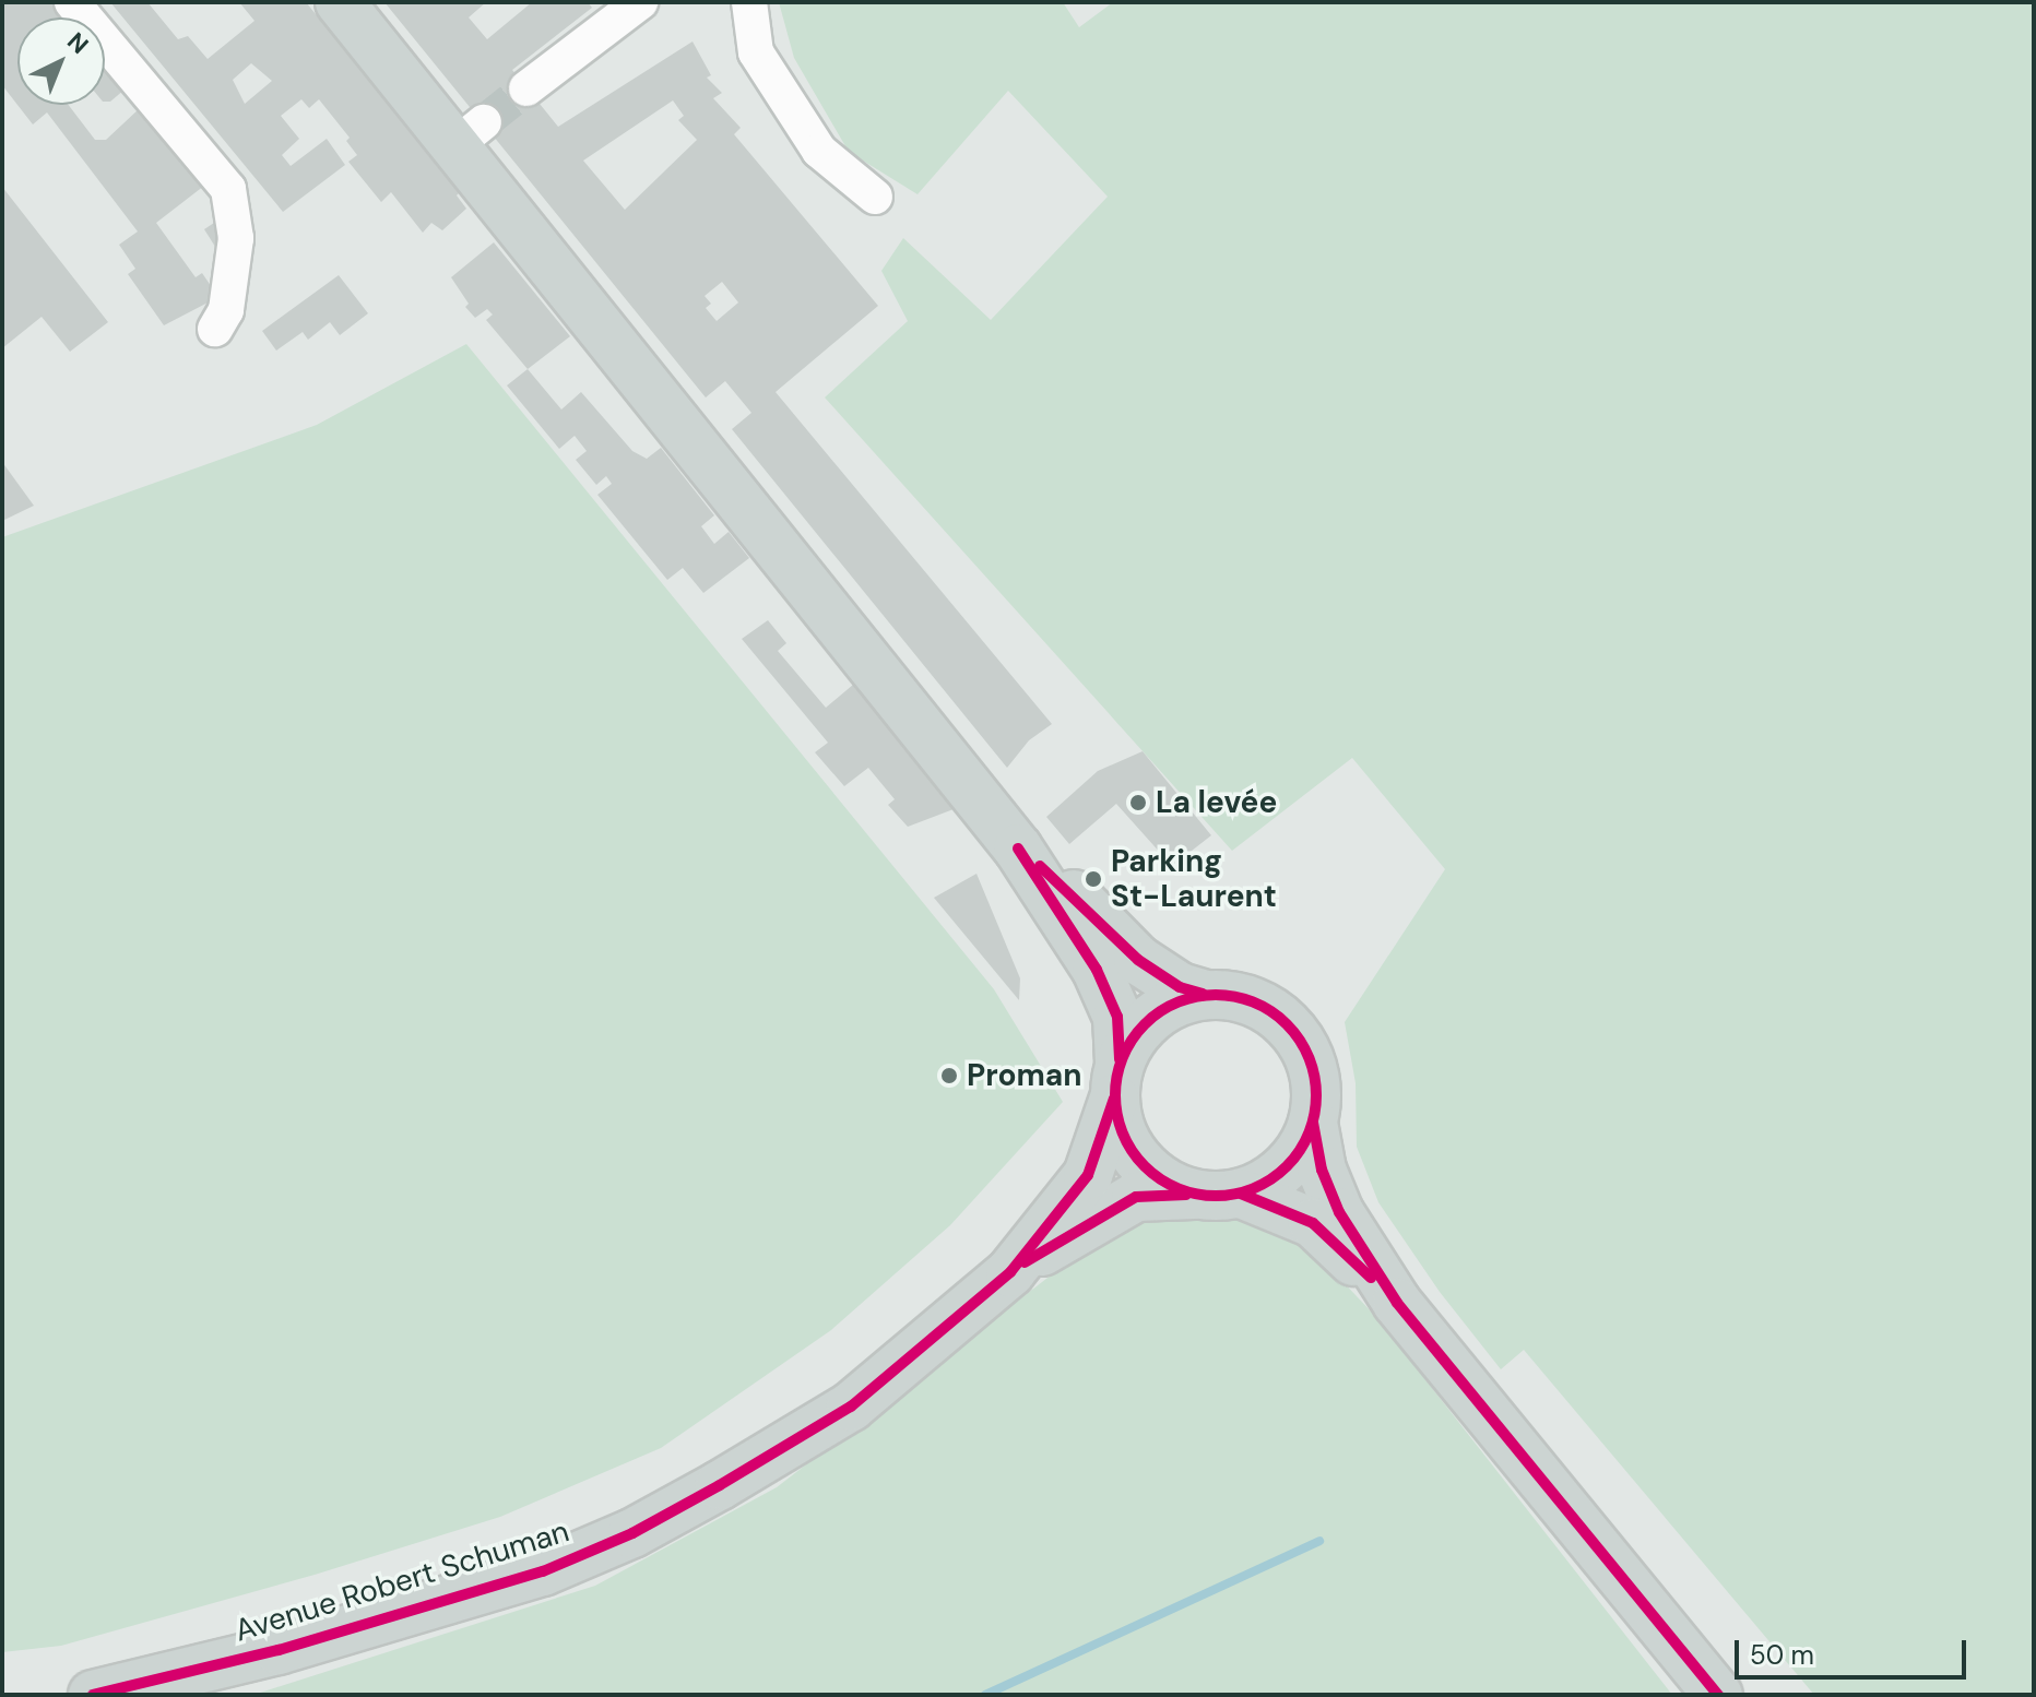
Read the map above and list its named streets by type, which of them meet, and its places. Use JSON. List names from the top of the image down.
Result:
{
  "streets": {
    "main road": ["Avenue Robert Schuman"]
  },
  "places": ["La levée", "Parking St-Laurent", "Proman"],
  "scale_bar": "50 m",
  "north": "top right"
}
